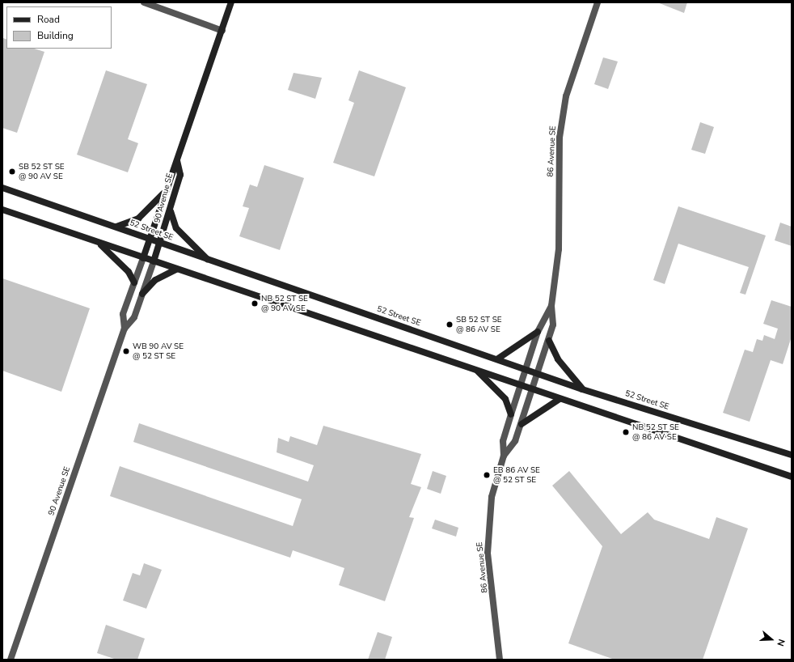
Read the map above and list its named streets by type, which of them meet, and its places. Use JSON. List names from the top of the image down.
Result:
{
  "streets": {
    "main road": ["90 Avenue SE", "52 Street SE"],
    "street": ["86 Avenue SE"]
  },
  "crossings": [
    ["86 Avenue SE", "52 Street SE"],
    ["90 Avenue SE", "52 Street SE"]
  ],
  "places": [
    "SB 52 ST SE @ 90 AV SE",
    "NB 52 ST SE @ 90 AV SE",
    "SB 52 ST SE @ 86 AV SE",
    "WB 90 AV SE @ 52 ST SE",
    "NB 52 ST SE @ 86 AV SE",
    "EB 86 AV SE @ 52 ST SE"
  ],
  "legend": ["Road", "Building"],
  "north": "right"
}
